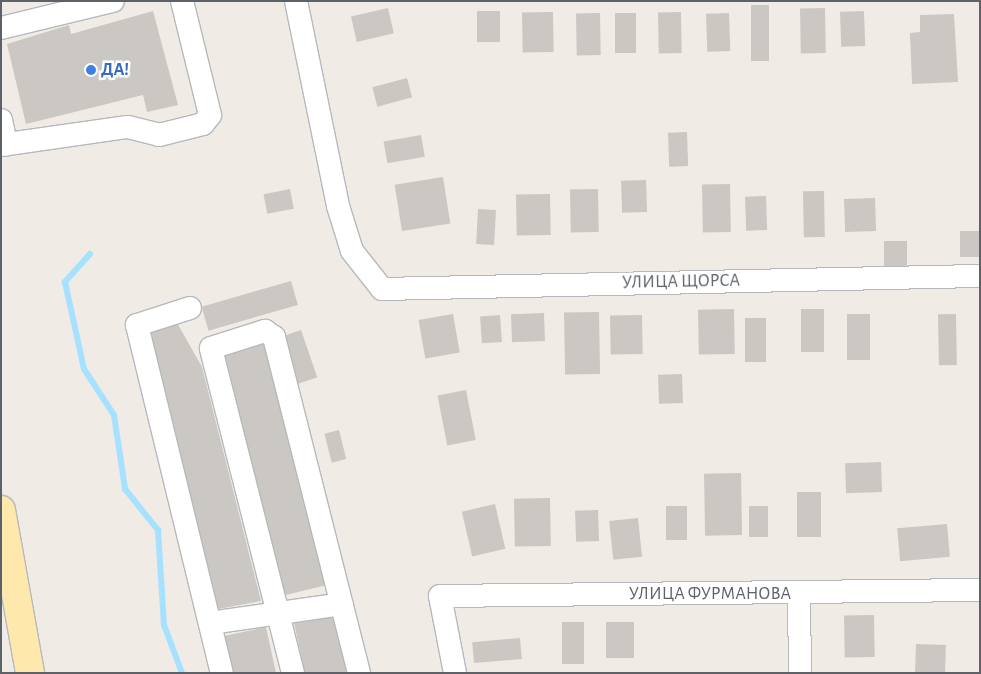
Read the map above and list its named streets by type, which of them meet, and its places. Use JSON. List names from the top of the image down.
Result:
{
  "streets": {
    "street": ["УЛИЦА ЩОРСА", "УЛИЦА ФУРМАНОВА"]
  },
  "places": ["ДА!"]
}
